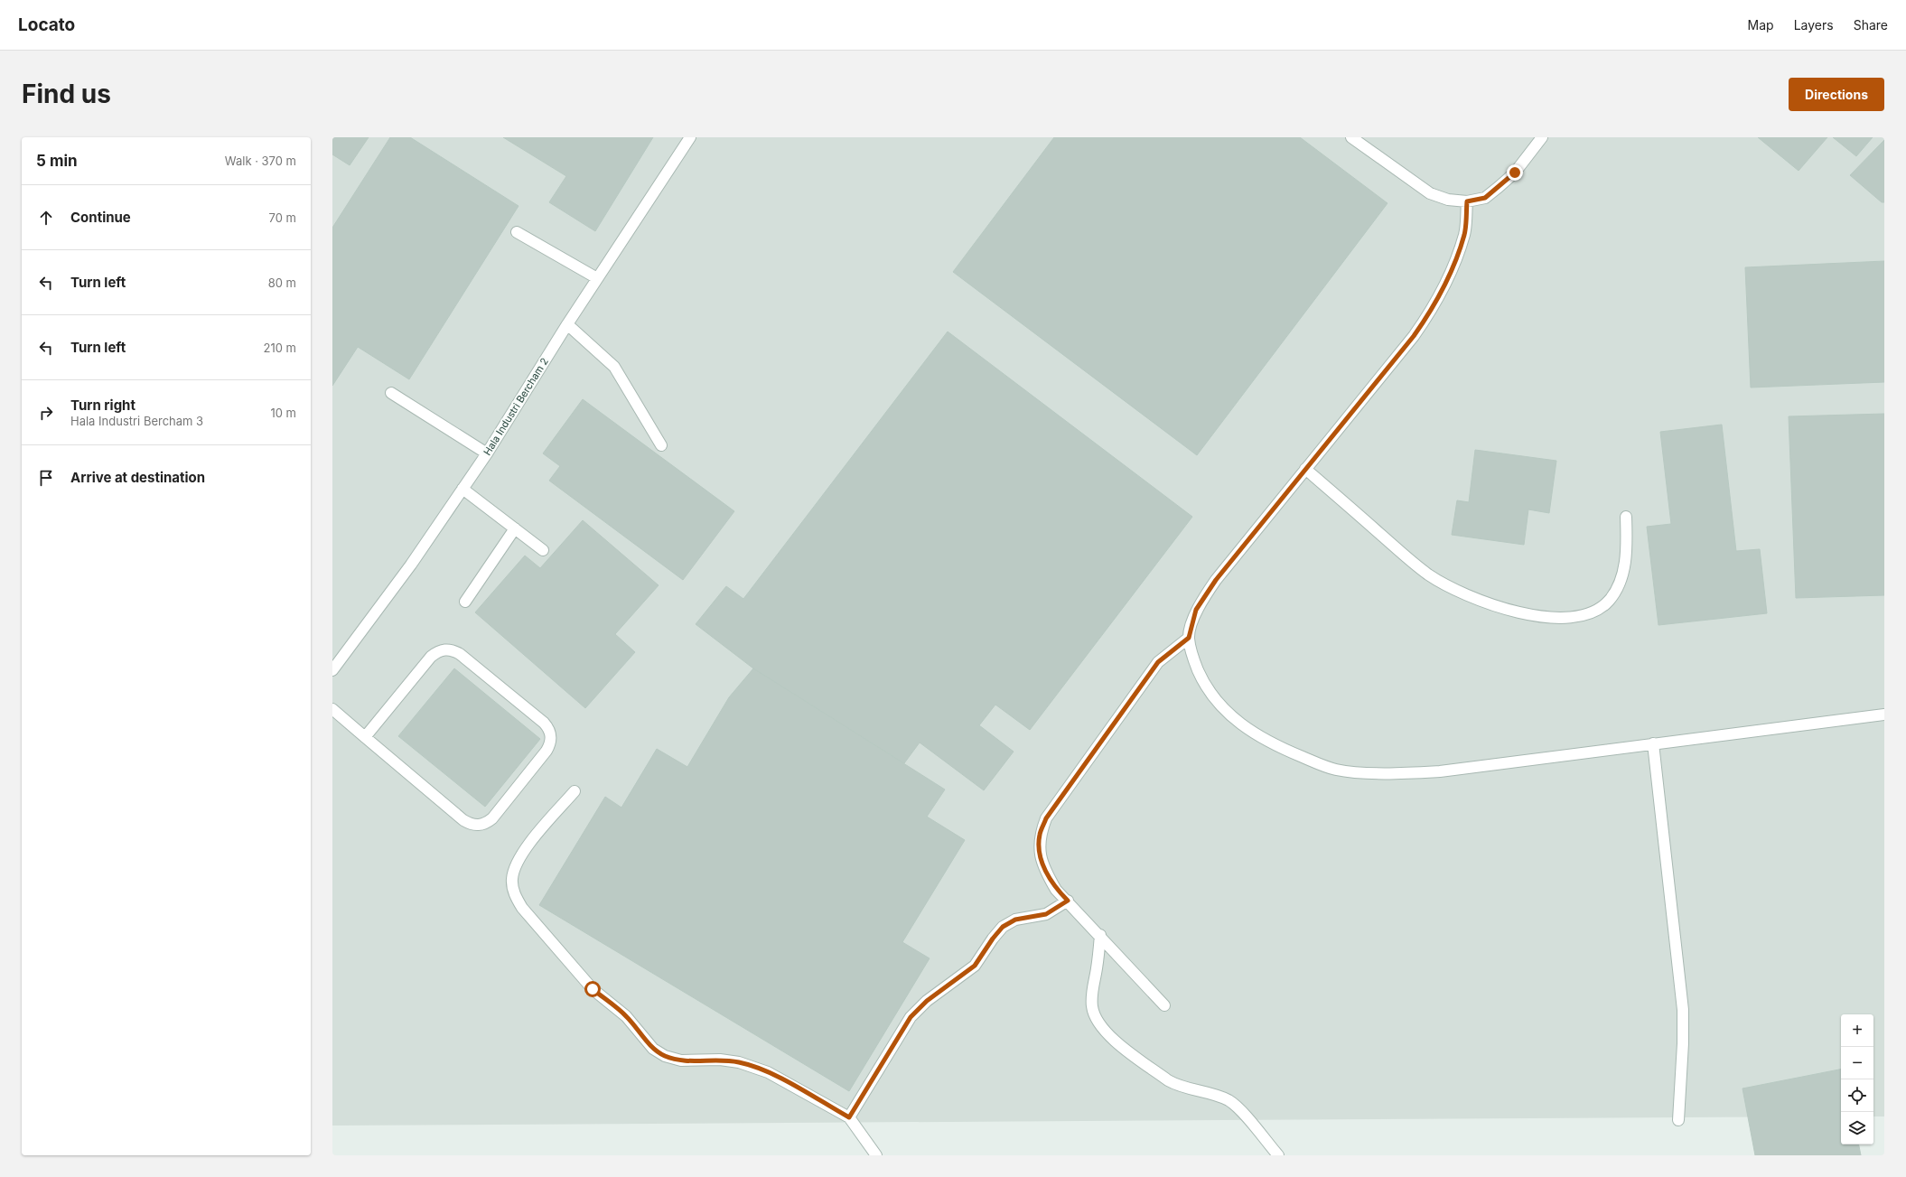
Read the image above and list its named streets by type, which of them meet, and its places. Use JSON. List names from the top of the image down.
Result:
{
  "streets": {
    "street": ["Hala Industri Bercham 2"]
  },
  "page": {
    "header": "Locato",
    "nav": ["Map", "Layers", "Share"],
    "buttons": "Directions",
    "title": "Find us",
    "heading": ["5 min", "Walk · 370 m"],
    "list": [
      ["Continue", "70 m"],
      ["Turn left", "80 m"],
      ["Turn left", "210 m"],
      ["Turn right", "Hala Industri Bercham 3", "10 m"],
      "Arrive at destination"
    ],
    "map_buttons": ["+", "−"]
  }
}
